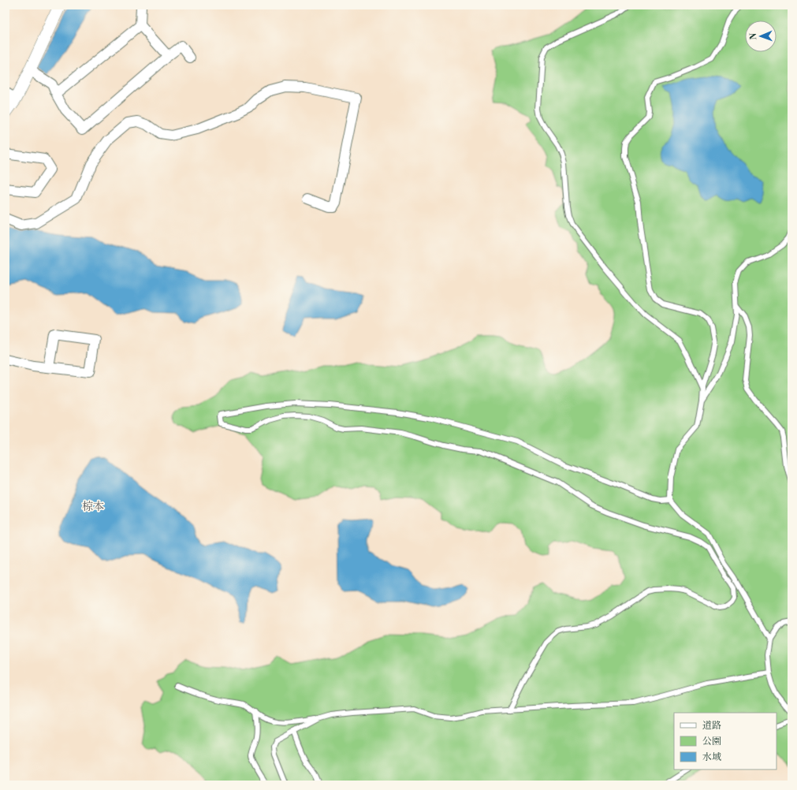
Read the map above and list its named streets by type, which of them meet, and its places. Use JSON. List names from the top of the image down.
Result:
{
  "districts": ["椋本"],
  "legend": ["道路", "公園", "水域"],
  "north": "left"
}
